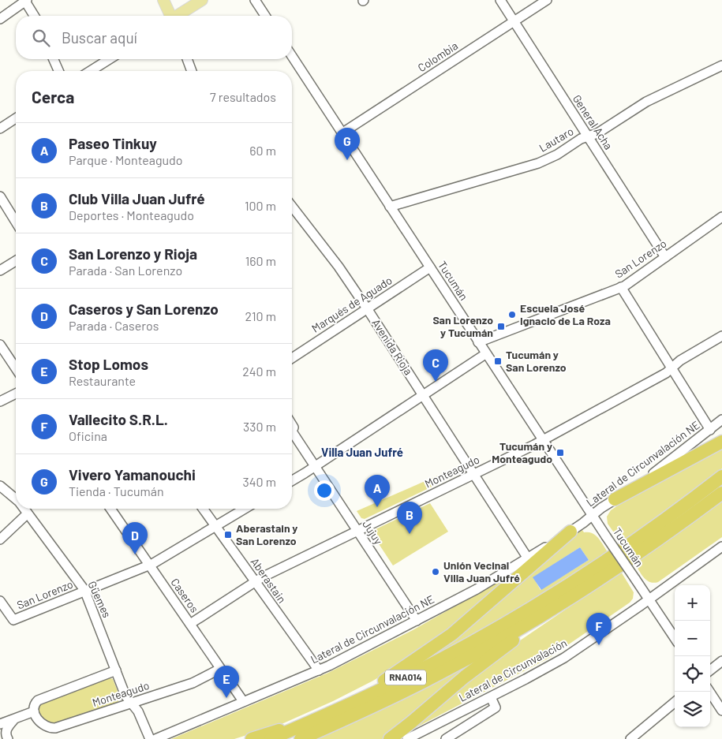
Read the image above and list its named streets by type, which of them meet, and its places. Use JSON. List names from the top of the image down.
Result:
{
  "streets": {
    "highway": ["RNA014"],
    "street": [
      "Colombia",
      "General Acha",
      "Lautaro",
      "San Lorenzo",
      "Tucumán",
      "Marqués de Aguado",
      "Avenida Rioja",
      "Lateral de Circunvalación NE",
      "Monteagudo",
      "Jujuy",
      "Aberastain",
      "Caseros",
      "Güemes",
      "Lateral de Circunvalación"
    ]
  },
  "crossings": [
    ["Colombia", "General Acha"],
    ["Colombia", "Tucumán"],
    ["General Acha", "Lautaro"],
    ["General Acha", "San Lorenzo"],
    ["Lautaro", "Tucumán"],
    ["San Lorenzo", "Tucumán"],
    ["San Lorenzo", "Aberastain"],
    ["San Lorenzo", "Caseros"],
    ["San Lorenzo", "Güemes"],
    ["Tucumán", "Marqués de Aguado"],
    ["Tucumán", "Lateral de Circunvalación NE"],
    ["Tucumán", "Monteagudo"],
    ["Tucumán", "Lateral de Circunvalación"],
    ["Marqués de Aguado", "Avenida Rioja"],
    ["Avenida Rioja", "Lateral de Circunvalación NE"],
    ["Avenida Rioja", "Monteagudo"],
    ["Lateral de Circunvalación NE", "Jujuy"],
    ["Lateral de Circunvalación NE", "Aberastain"],
    ["Lateral de Circunvalación NE", "Caseros"],
    ["Monteagudo", "Jujuy"],
    ["Monteagudo", "Aberastain"],
    ["Monteagudo", "Caseros"],
    ["Monteagudo", "Güemes"]
  ],
  "districts": ["Villa Juan Jufré"],
  "places": {
    "other": ["Escuela José Ignacio de La Roza", "Unión Vecinal Villa Juan Jufré"],
    "transit": [
      "San Lorenzo y Tucumán",
      "Tucumán y San Lorenzo",
      "Tucumán y Monteagudo",
      "Aberastain y San Lorenzo"
    ]
  },
  "page": {
    "search": "Buscar aquí",
    "heading": ["Cerca", "7 resultados"],
    "list": [
      {
        "mark": "A",
        "name": "Paseo Tinkuy",
        "note": "Parque · Monteagudo",
        "value": "60 m"
      },
      {
        "mark": "B",
        "name": "Club Villa Juan Jufré",
        "note": "Deportes · Monteagudo",
        "value": "100 m"
      },
      {
        "mark": "C",
        "name": "San Lorenzo y Rioja",
        "note": "Parada · San Lorenzo",
        "value": "160 m"
      },
      {
        "mark": "D",
        "name": "Caseros y San Lorenzo",
        "note": "Parada · Caseros",
        "value": "210 m"
      },
      {
        "mark": "E",
        "name": "Stop Lomos",
        "note": "Restaurante",
        "value": "240 m"
      },
      {
        "mark": "F",
        "name": "Vallecito S.R.L.",
        "note": "Oficina",
        "value": "330 m"
      },
      {
        "mark": "G",
        "name": "Vivero Yamanouchi",
        "note": "Tienda · Tucumán",
        "value": "340 m"
      }
    ],
    "pins": [
      "G",
      "C",
      "A",
      "B",
      "D",
      "F",
      "E"
    ],
    "map_buttons": ["+", "−"]
  }
}
